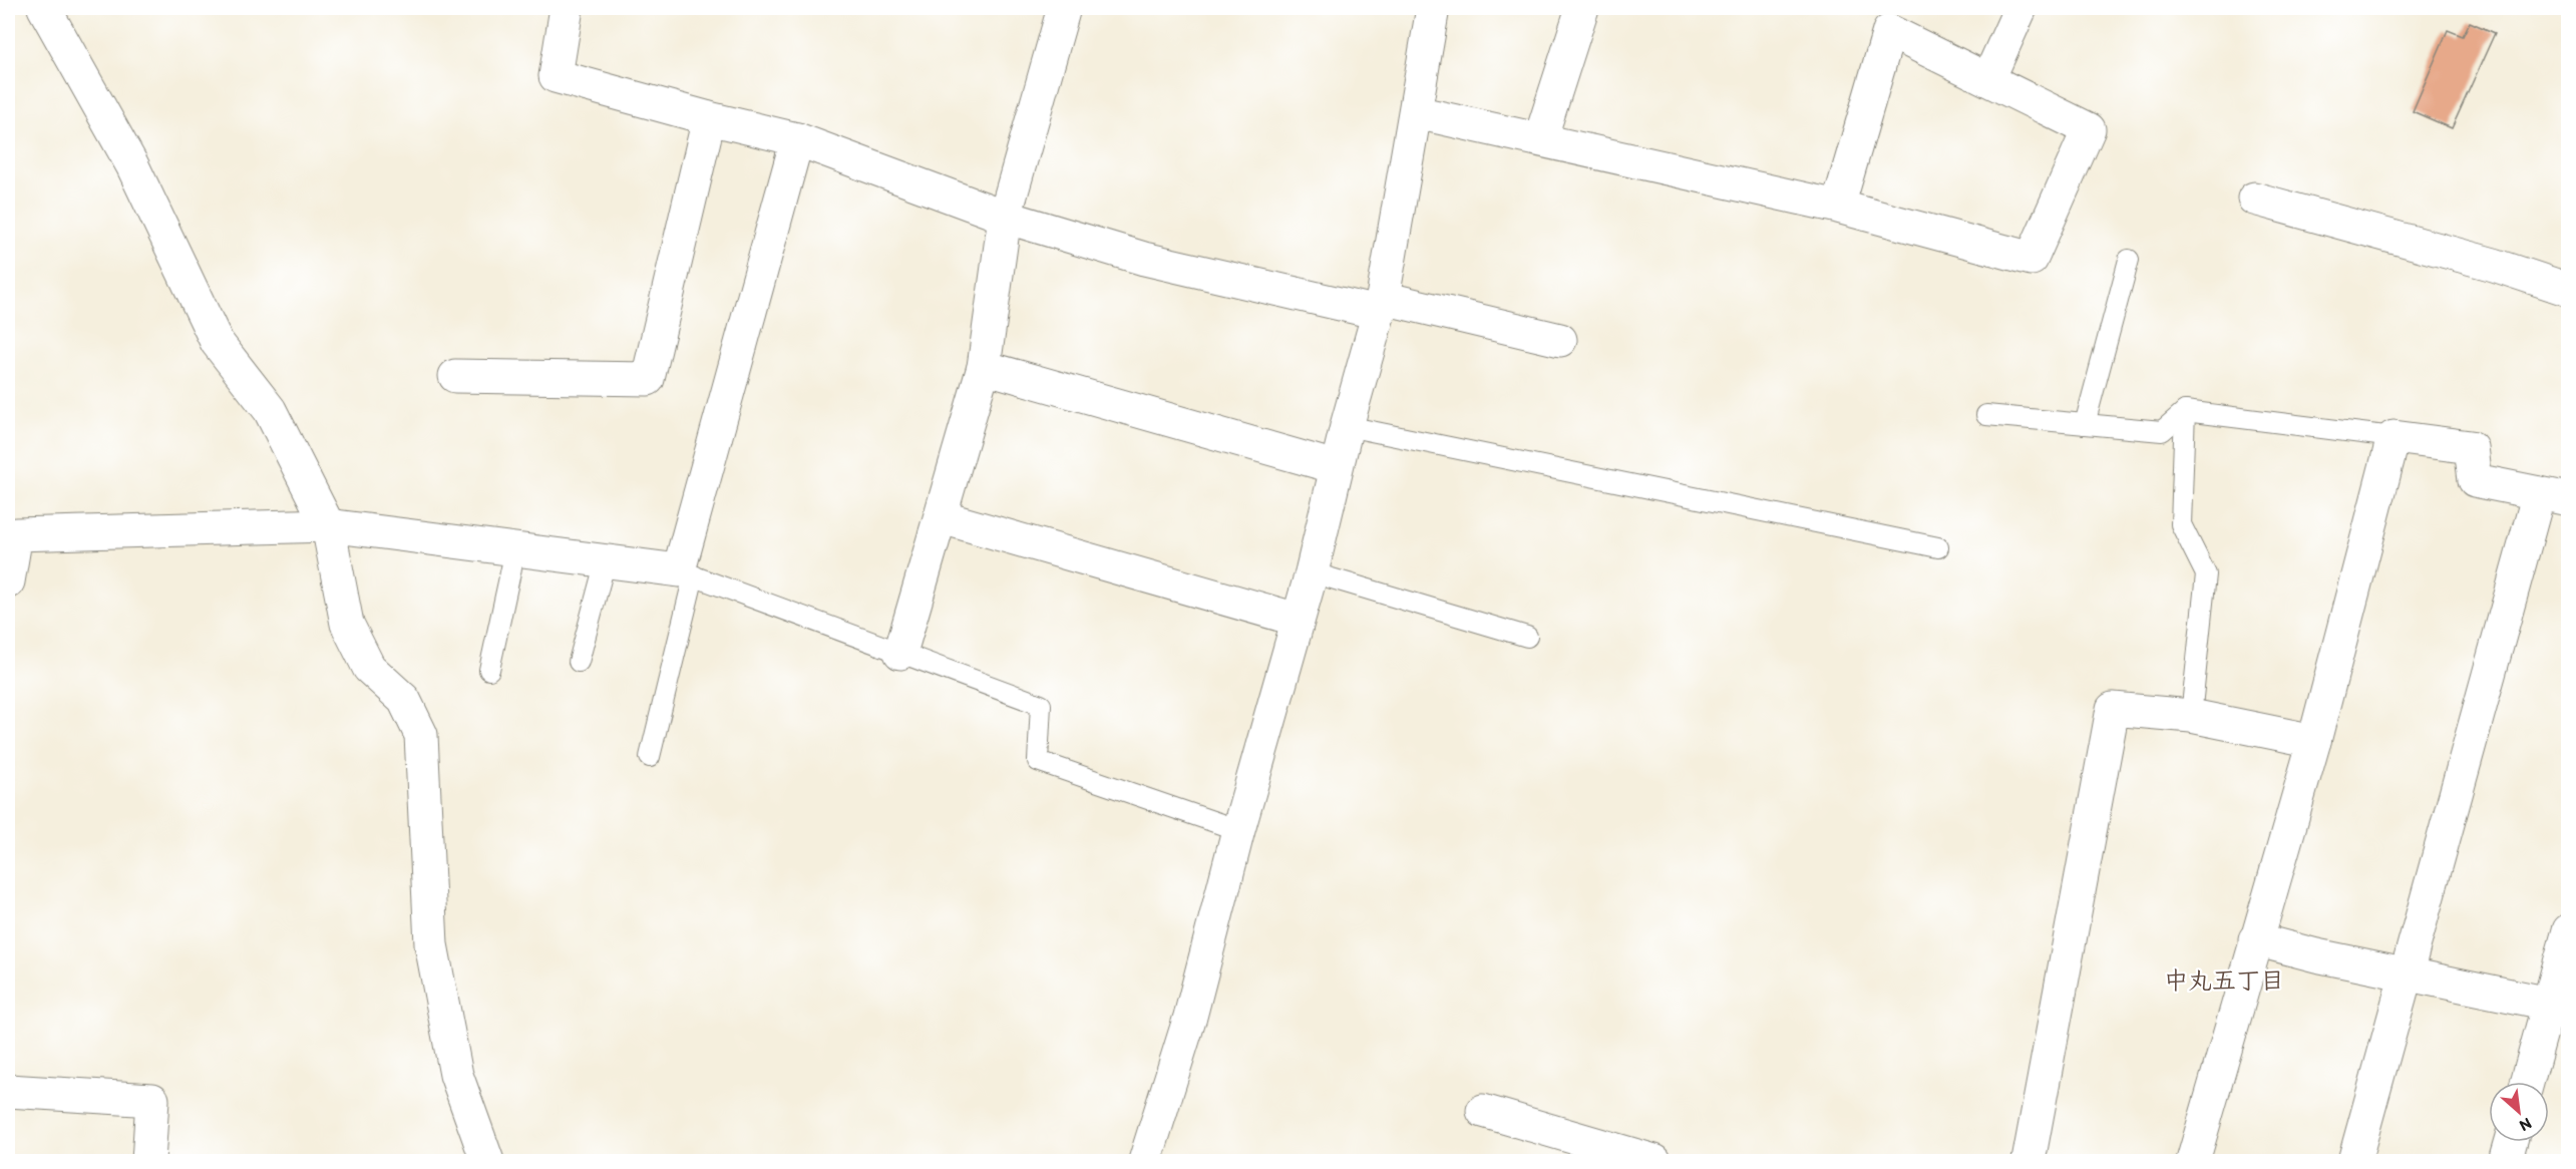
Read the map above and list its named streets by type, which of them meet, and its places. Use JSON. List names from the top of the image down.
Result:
{
  "districts": ["中丸五丁目"],
  "north": "bottom right"
}
